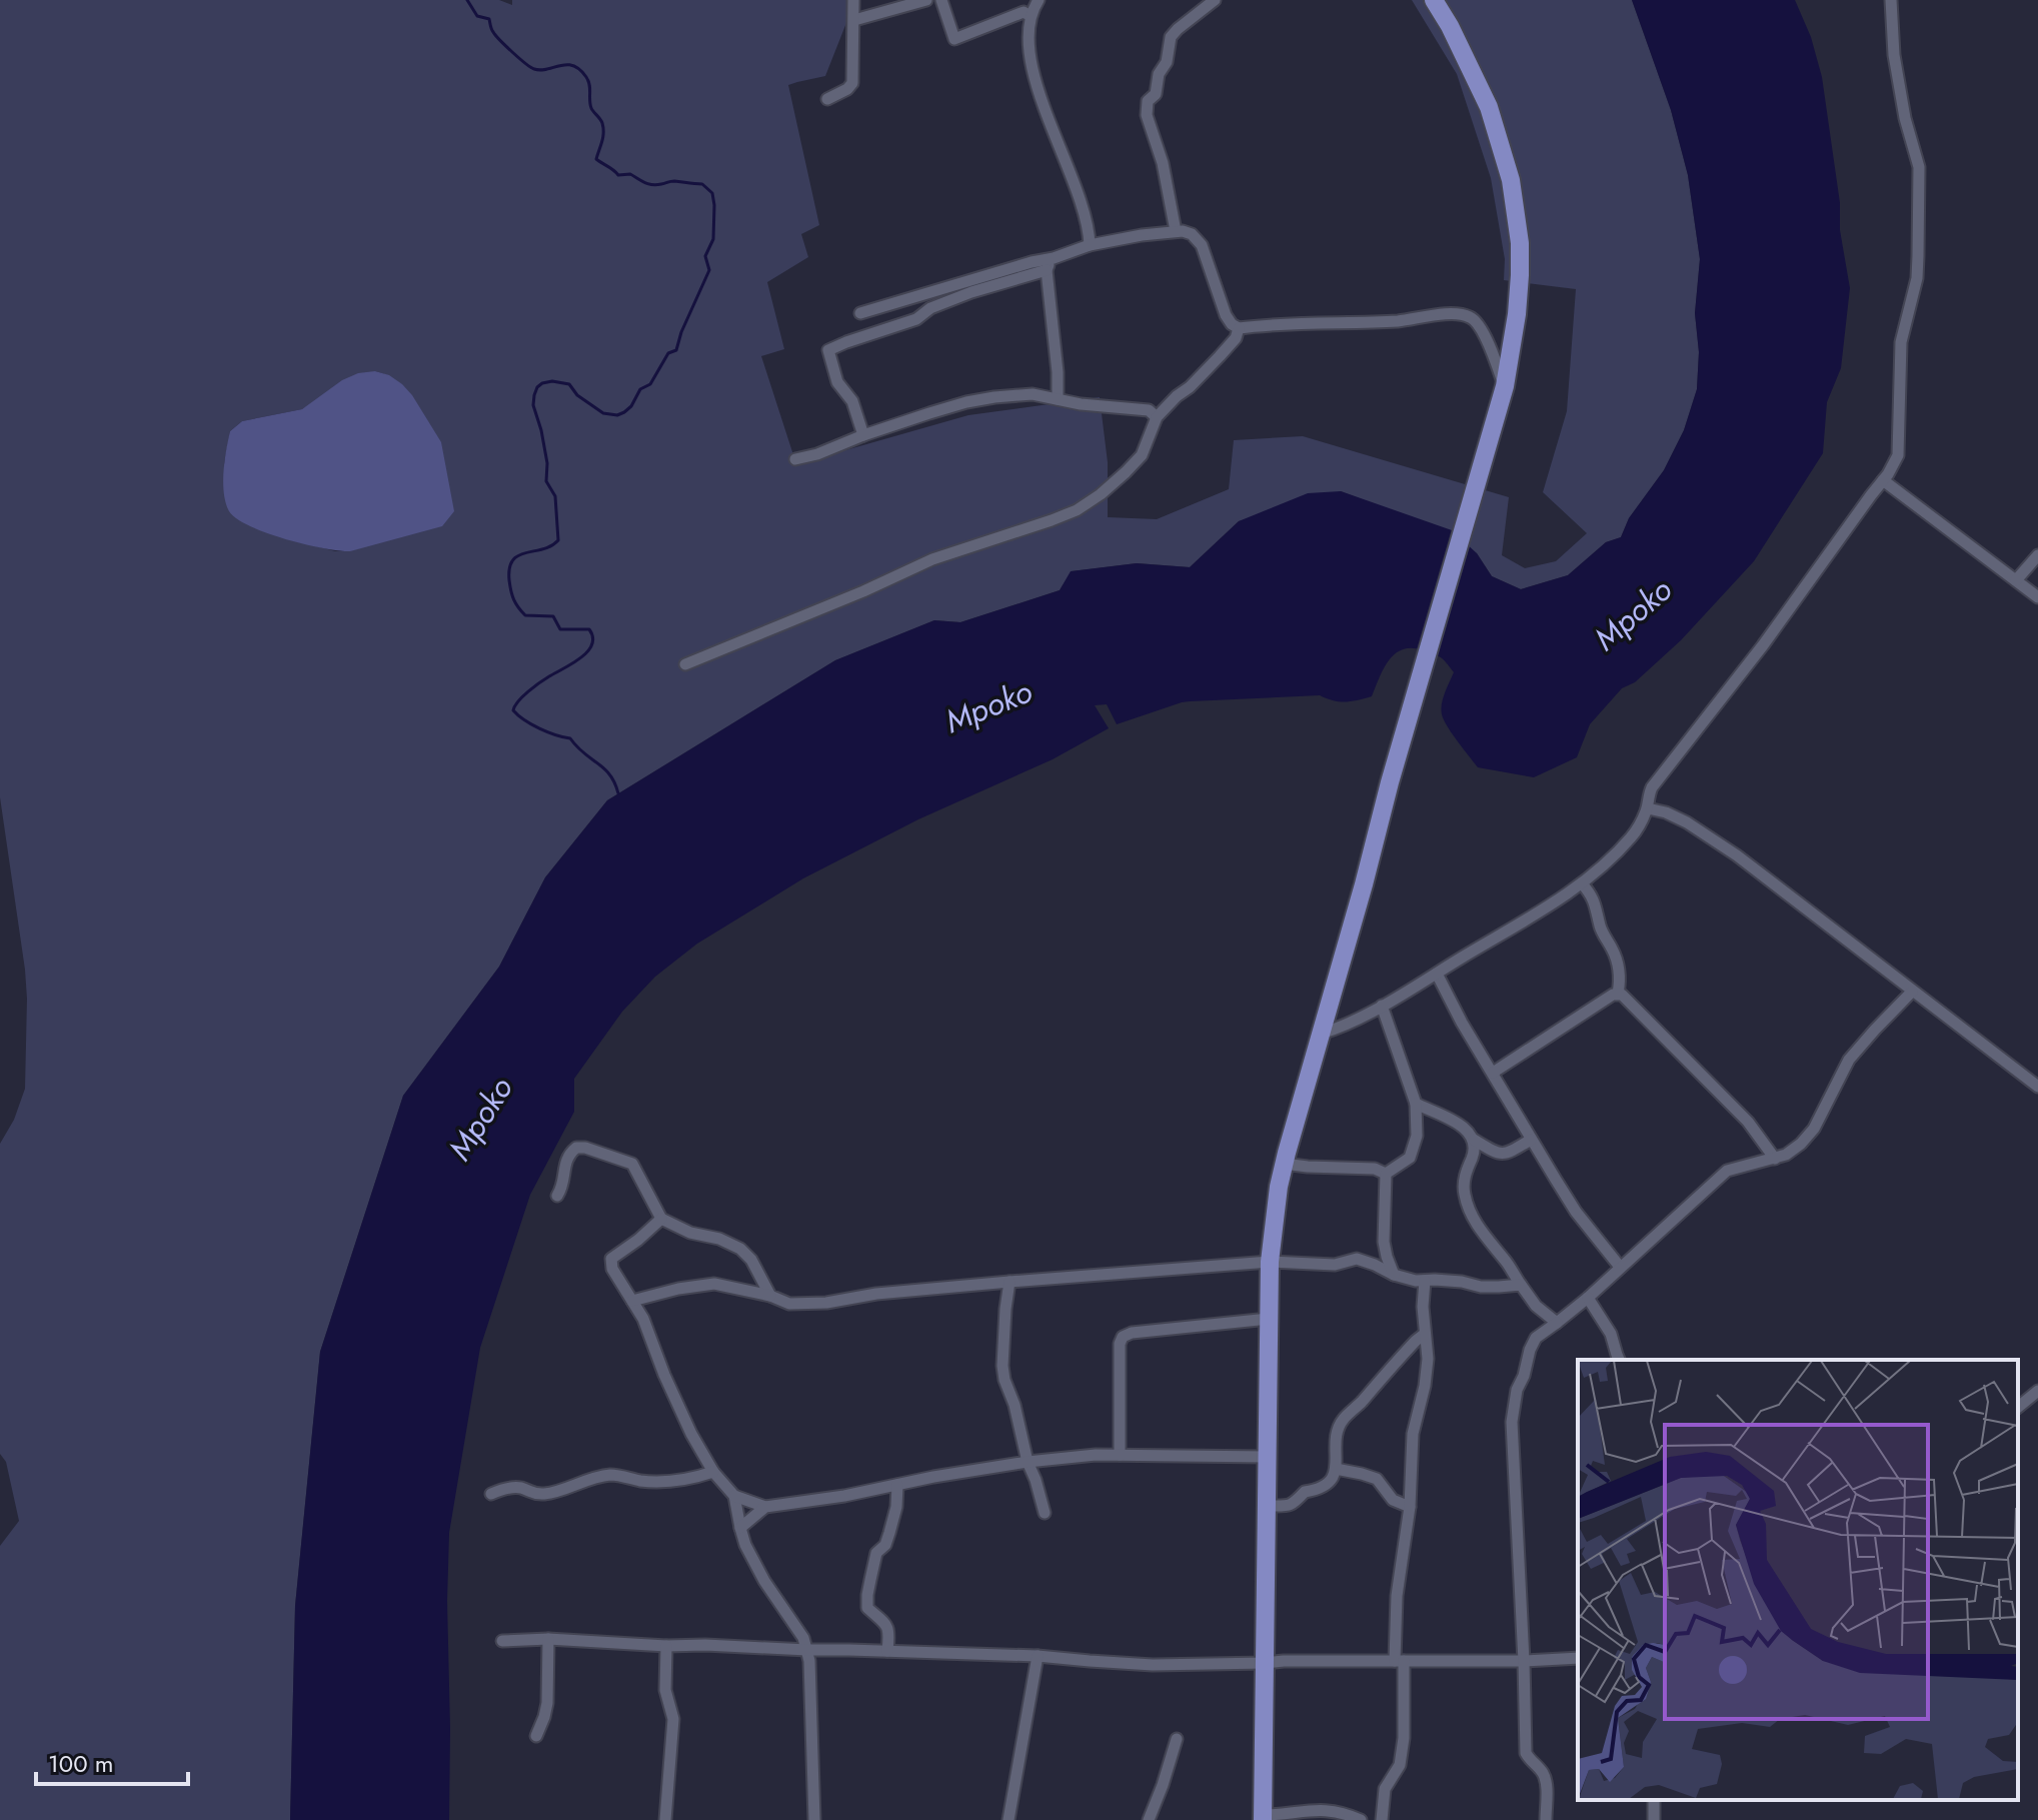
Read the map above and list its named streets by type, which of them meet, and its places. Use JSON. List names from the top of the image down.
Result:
{
  "water": ["Mpoko"],
  "scale_bar": "100 m"
}
